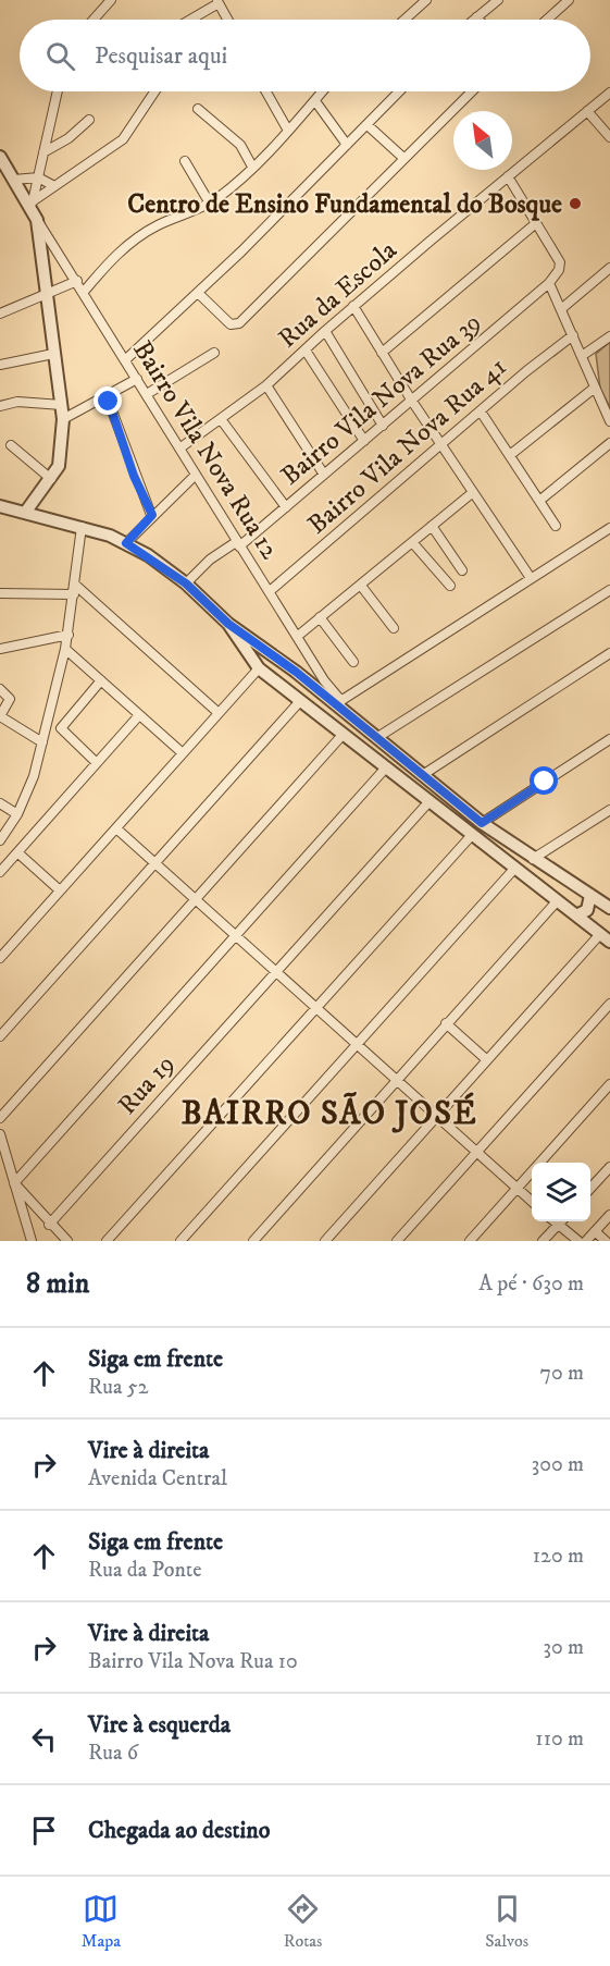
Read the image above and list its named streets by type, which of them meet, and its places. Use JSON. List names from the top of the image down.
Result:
{
  "streets": {
    "street": [
      "Rua da Escola",
      "Bairro Vila Nova Rua 39",
      "Bairro Vila Nova Rua 41",
      "Bairro Vila Nova Rua 12",
      "Rua 19"
    ]
  },
  "crossings": [
    ["Rua da Escola", "Bairro Vila Nova Rua 12"],
    ["Bairro Vila Nova Rua 39", "Bairro Vila Nova Rua 12"],
    ["Bairro Vila Nova Rua 41", "Bairro Vila Nova Rua 12"]
  ],
  "districts": ["BAIRRO SÃO JOSÉ"],
  "places": ["Centro de Ensino Fundamental do Bosque"],
  "north": "top left",
  "page": {
    "search": "Pesquisar aqui",
    "heading": ["8 min", "A pé · 630 m"],
    "list": [
      ["Siga em frente", "Rua 52", "70 m"],
      ["Vire à direita", "Avenida Central", "300 m"],
      ["Siga em frente", "Rua da Ponte", "120 m"],
      ["Vire à direita", "Bairro Vila Nova Rua 10", "30 m"],
      ["Vire à esquerda", "Rua 6", "110 m"],
      "Chegada ao destino"
    ],
    "nav": ["Mapa", "Rotas", "Salvos"]
  }
}
